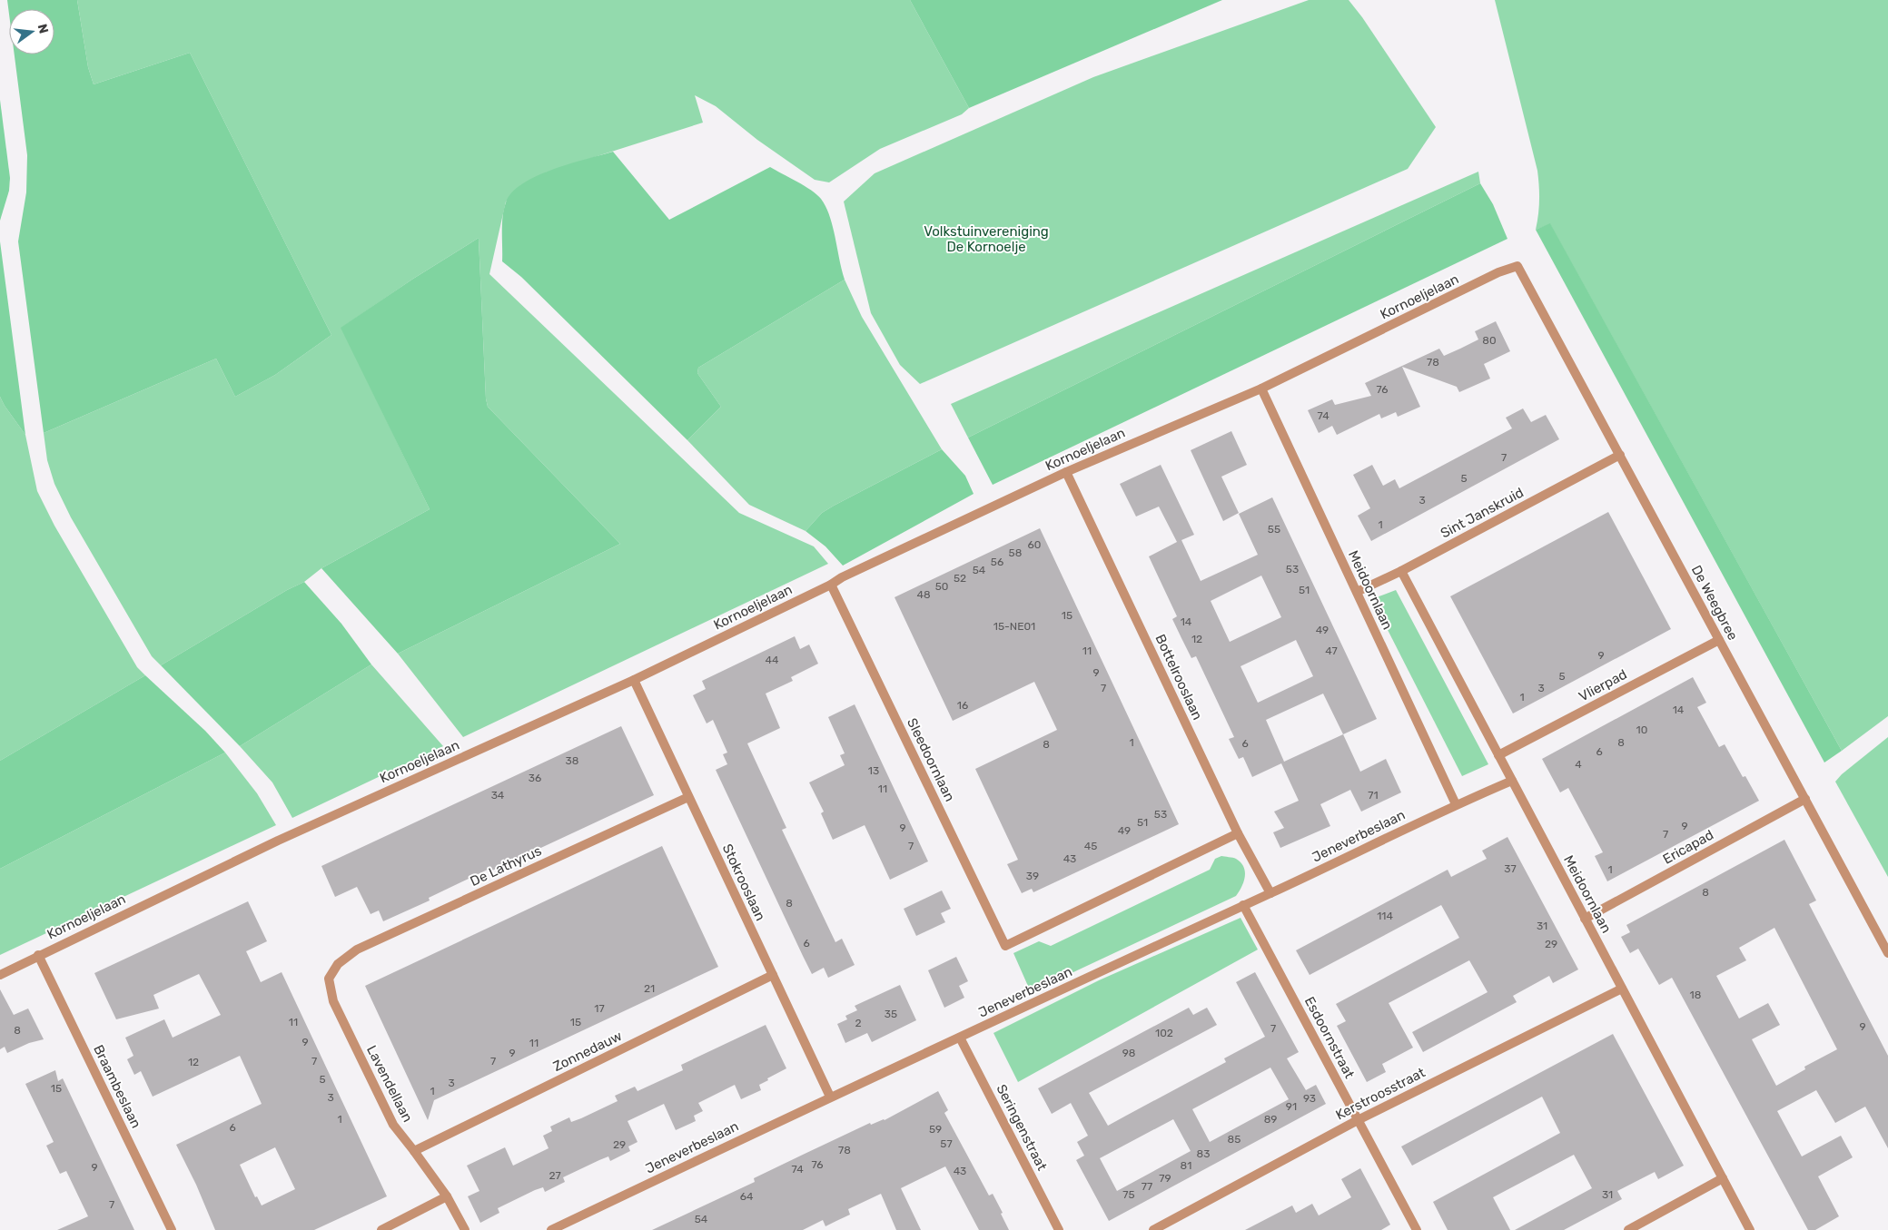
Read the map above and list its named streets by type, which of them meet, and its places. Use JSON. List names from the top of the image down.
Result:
{
  "streets": {
    "street": [
      "Kornoeljelaan",
      "Sint Janskruid",
      "Meidoornlaan",
      "De Weegbree",
      "Bottelrooslaan",
      "Vlierpad",
      "Sleedoornlaan",
      "Jeneverbeslaan",
      "Ericapad",
      "De Lathyrus",
      "Stokrooslaan",
      "Esdoornstraat",
      "Zonnedauw",
      "Lavendellaan",
      "Braambeslaan",
      "Kerstroosstraat",
      "Seringenstraat"
    ]
  },
  "crossings": [
    ["Kornoeljelaan", "Meidoornlaan"],
    ["Kornoeljelaan", "De Weegbree"],
    ["Kornoeljelaan", "Bottelrooslaan"],
    ["Kornoeljelaan", "Sleedoornlaan"],
    ["Kornoeljelaan", "Stokrooslaan"],
    ["Kornoeljelaan", "Braambeslaan"],
    ["Sint Janskruid", "Meidoornlaan"],
    ["Sint Janskruid", "De Weegbree"],
    ["Meidoornlaan", "Vlierpad"],
    ["Meidoornlaan", "Jeneverbeslaan"],
    ["Meidoornlaan", "Ericapad"],
    ["Meidoornlaan", "Kerstroosstraat"],
    ["De Weegbree", "Vlierpad"],
    ["De Weegbree", "Ericapad"],
    ["Bottelrooslaan", "Sleedoornlaan"],
    ["Bottelrooslaan", "Jeneverbeslaan"],
    ["Jeneverbeslaan", "Stokrooslaan"],
    ["Jeneverbeslaan", "Esdoornstraat"],
    ["Jeneverbeslaan", "Seringenstraat"],
    ["De Lathyrus", "Stokrooslaan"],
    ["De Lathyrus", "Lavendellaan"],
    ["Stokrooslaan", "Zonnedauw"],
    ["Esdoornstraat", "Kerstroosstraat"],
    ["Zonnedauw", "Lavendellaan"]
  ],
  "parks": ["Volkstuinvereniging De Kornoelje"],
  "house_numbers": [
    "80",
    "78",
    "76",
    "74",
    "7",
    "5",
    "3",
    "1",
    "55",
    "60",
    "58",
    "56",
    "53",
    "54",
    "52",
    "50",
    "51",
    "48",
    "15",
    "14",
    "15-NE01",
    "49",
    "12",
    "11",
    "47",
    "9",
    "44",
    "9",
    "5",
    "7",
    "3",
    "1",
    "16",
    "14",
    "10",
    "1",
    "8",
    "6",
    "8",
    "6",
    "38",
    "4",
    "13",
    "36",
    "11",
    "34",
    "71",
    "53",
    "51",
    "9",
    "9",
    "49",
    "7",
    "7",
    "45",
    "43",
    "37",
    "1",
    "39",
    "8",
    "8",
    "114",
    "31",
    "6",
    "29",
    "21",
    "18",
    "17",
    "35",
    "11",
    "15",
    "2",
    "9",
    "7",
    "8",
    "102",
    "9",
    "11",
    "9",
    "98",
    "7",
    "7",
    "12",
    "5",
    "3",
    "15",
    "1",
    "3",
    "93",
    "91",
    "1",
    "89",
    "6",
    "59",
    "85",
    "57",
    "29",
    "78",
    "83",
    "76",
    "81",
    "9",
    "74",
    "43",
    "27",
    "79",
    "77",
    "75",
    "31",
    "64",
    "7",
    "54"
  ],
  "north": "right"
}
